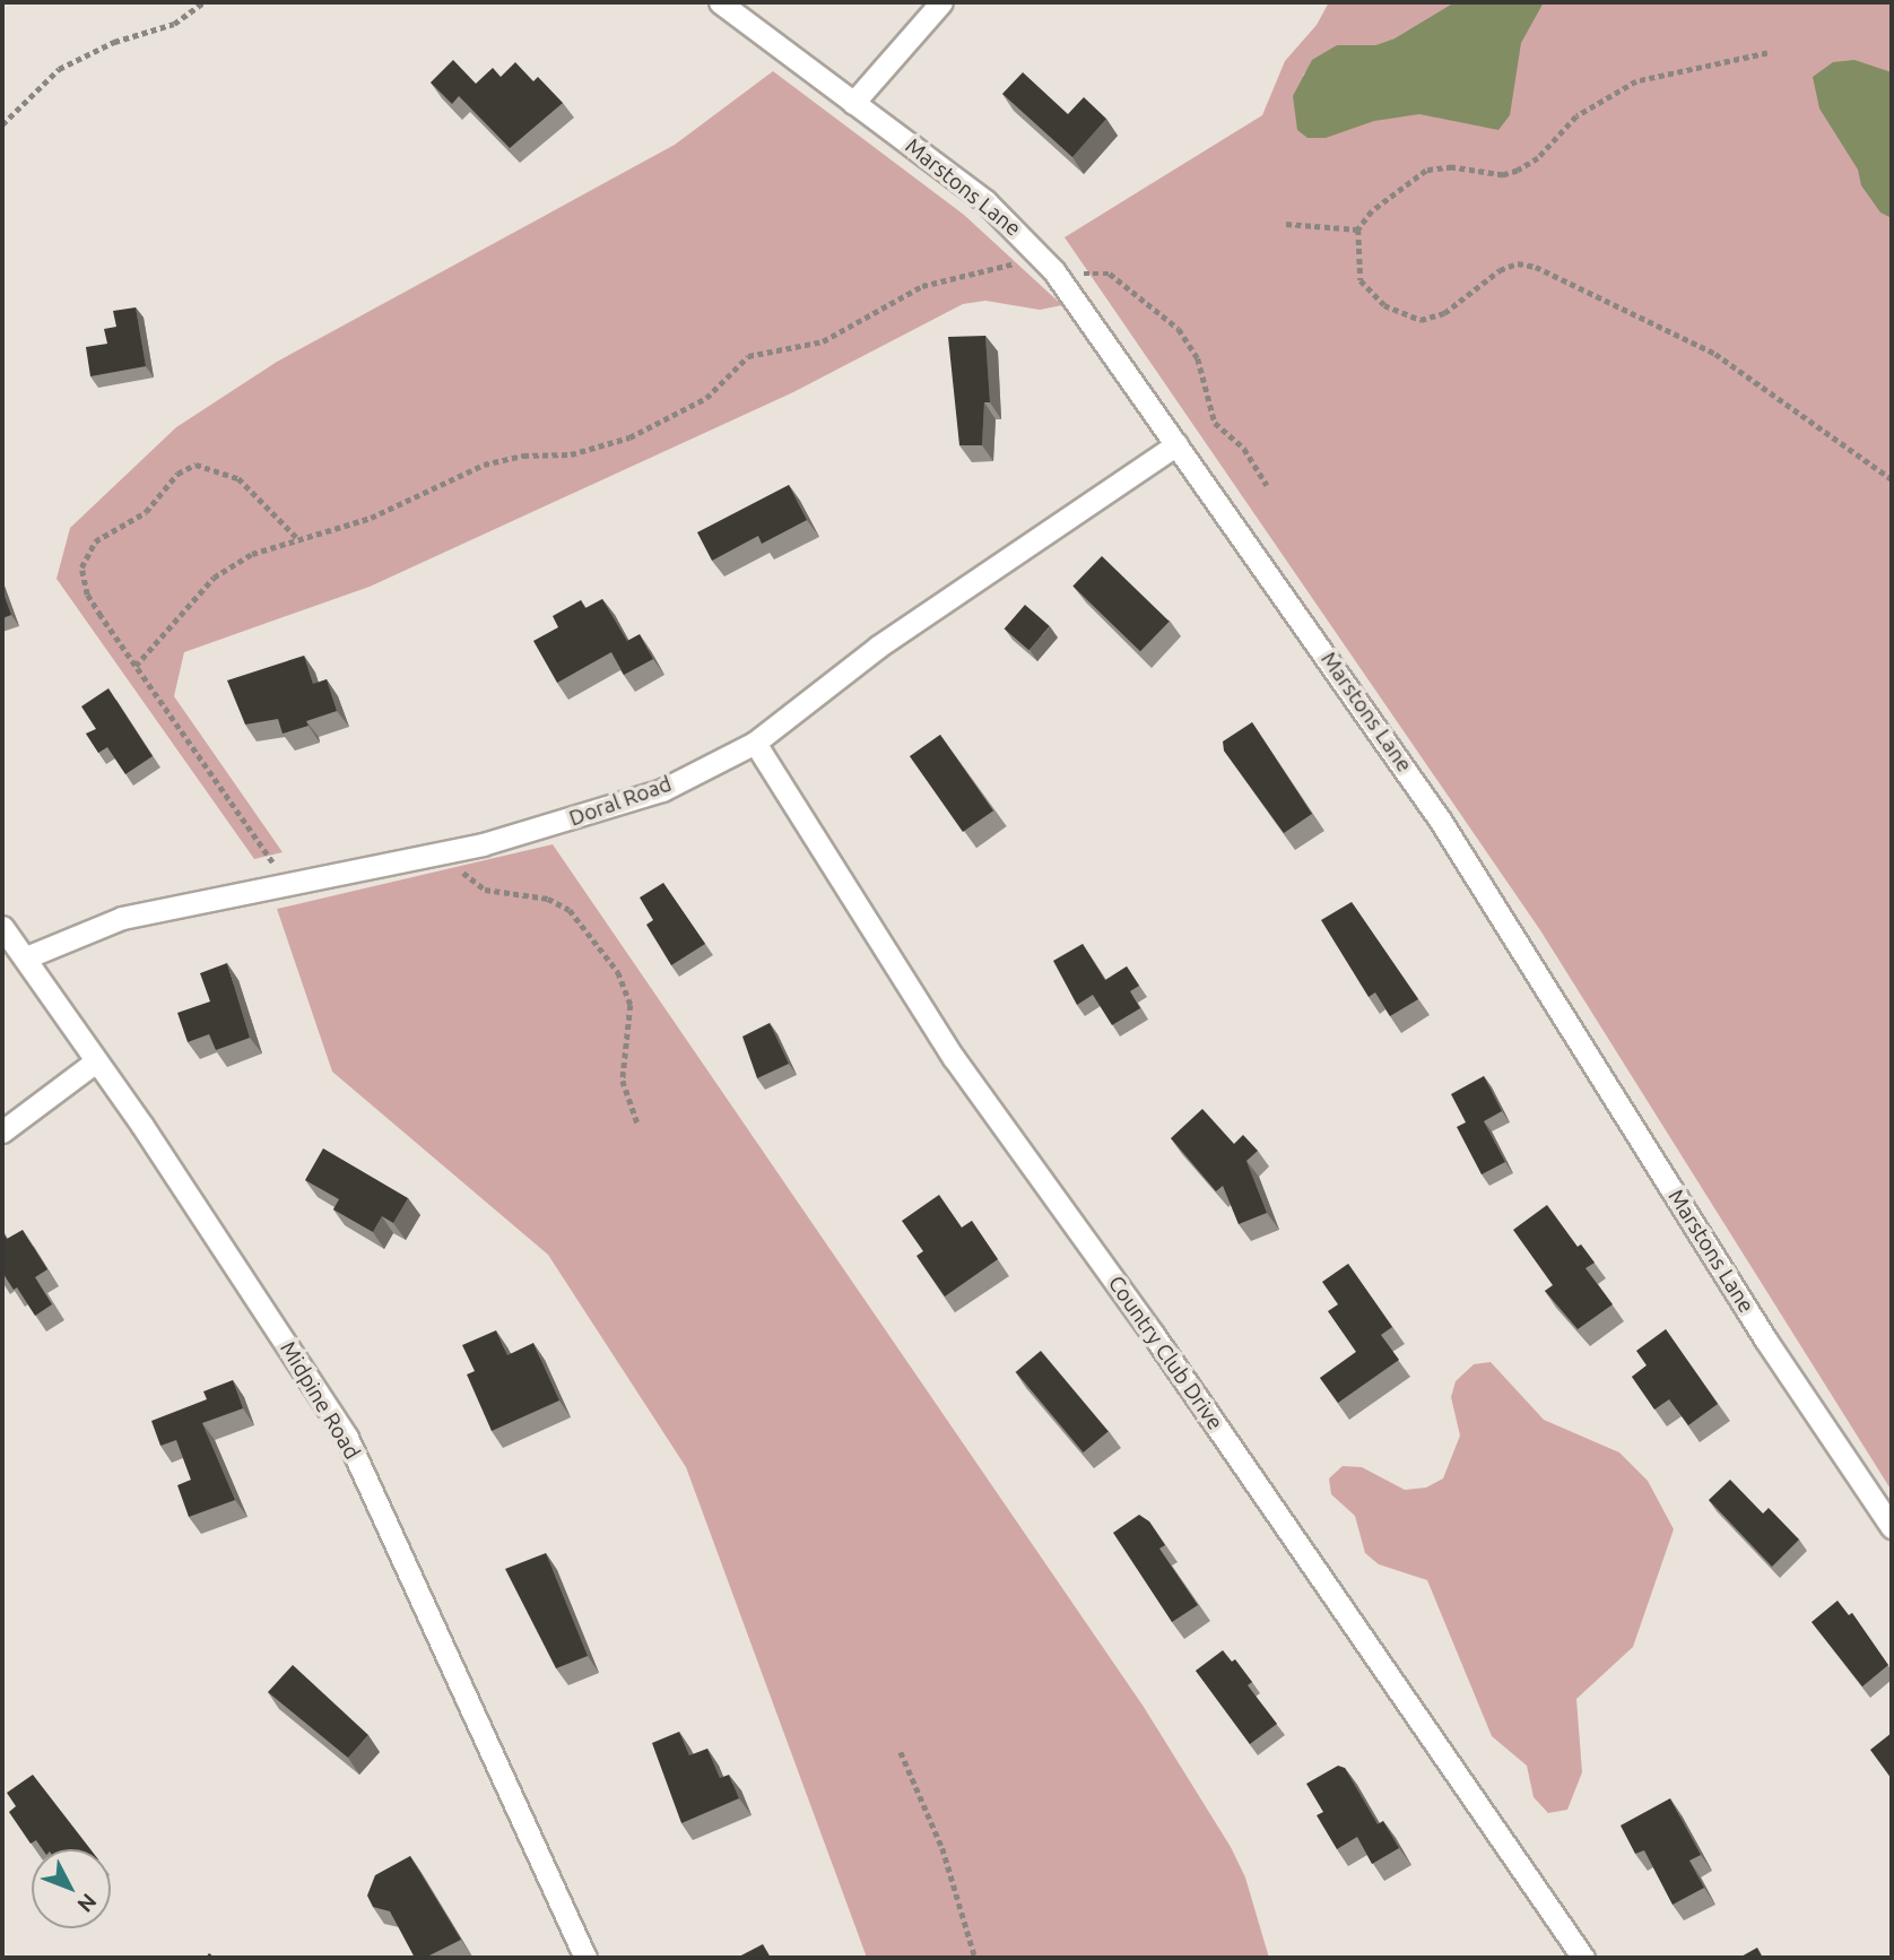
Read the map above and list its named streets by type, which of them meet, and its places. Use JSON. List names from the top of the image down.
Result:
{
  "streets": {
    "street": [
      "Marstons Lane",
      "Doral Road",
      "Country Club Drive",
      "Midpine Road"
    ]
  },
  "crossings": [
    ["Marstons Lane", "Doral Road"],
    ["Doral Road", "Country Club Drive"],
    ["Doral Road", "Midpine Road"]
  ],
  "north": "bottom right"
}
